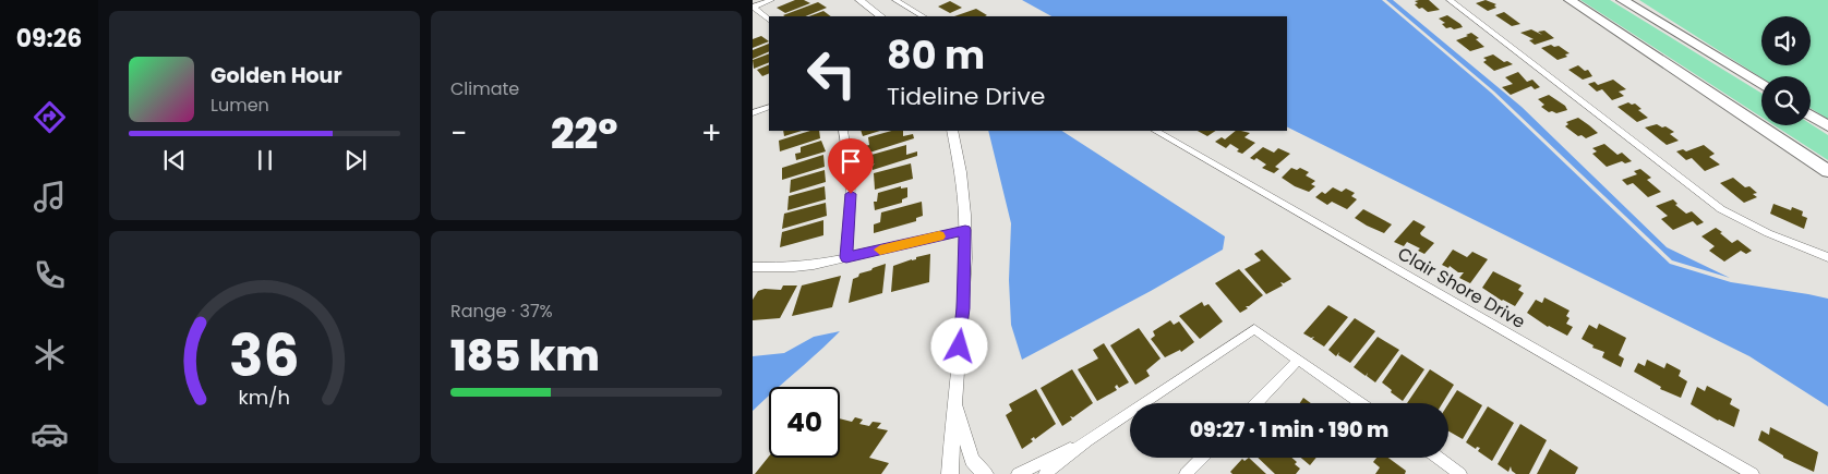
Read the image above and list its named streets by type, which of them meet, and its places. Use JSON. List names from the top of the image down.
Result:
{
  "streets": {
    "street": ["Clair Shore Drive"]
  },
  "page": {
    "tabs": "09:26",
    "tile": [
      "Climate",
      ["Range · 37%", "185 km"]
    ],
    "turn": ["80 m", "Tideline Drive"],
    "song": ["Golden Hour", "Lumen"],
    "heat": ["−", "22°", "+"],
    "limit": "40",
    "trip": "09:27 · 1 min · 190 m",
    "gauge": ["36", "km/h"]
  }
}
